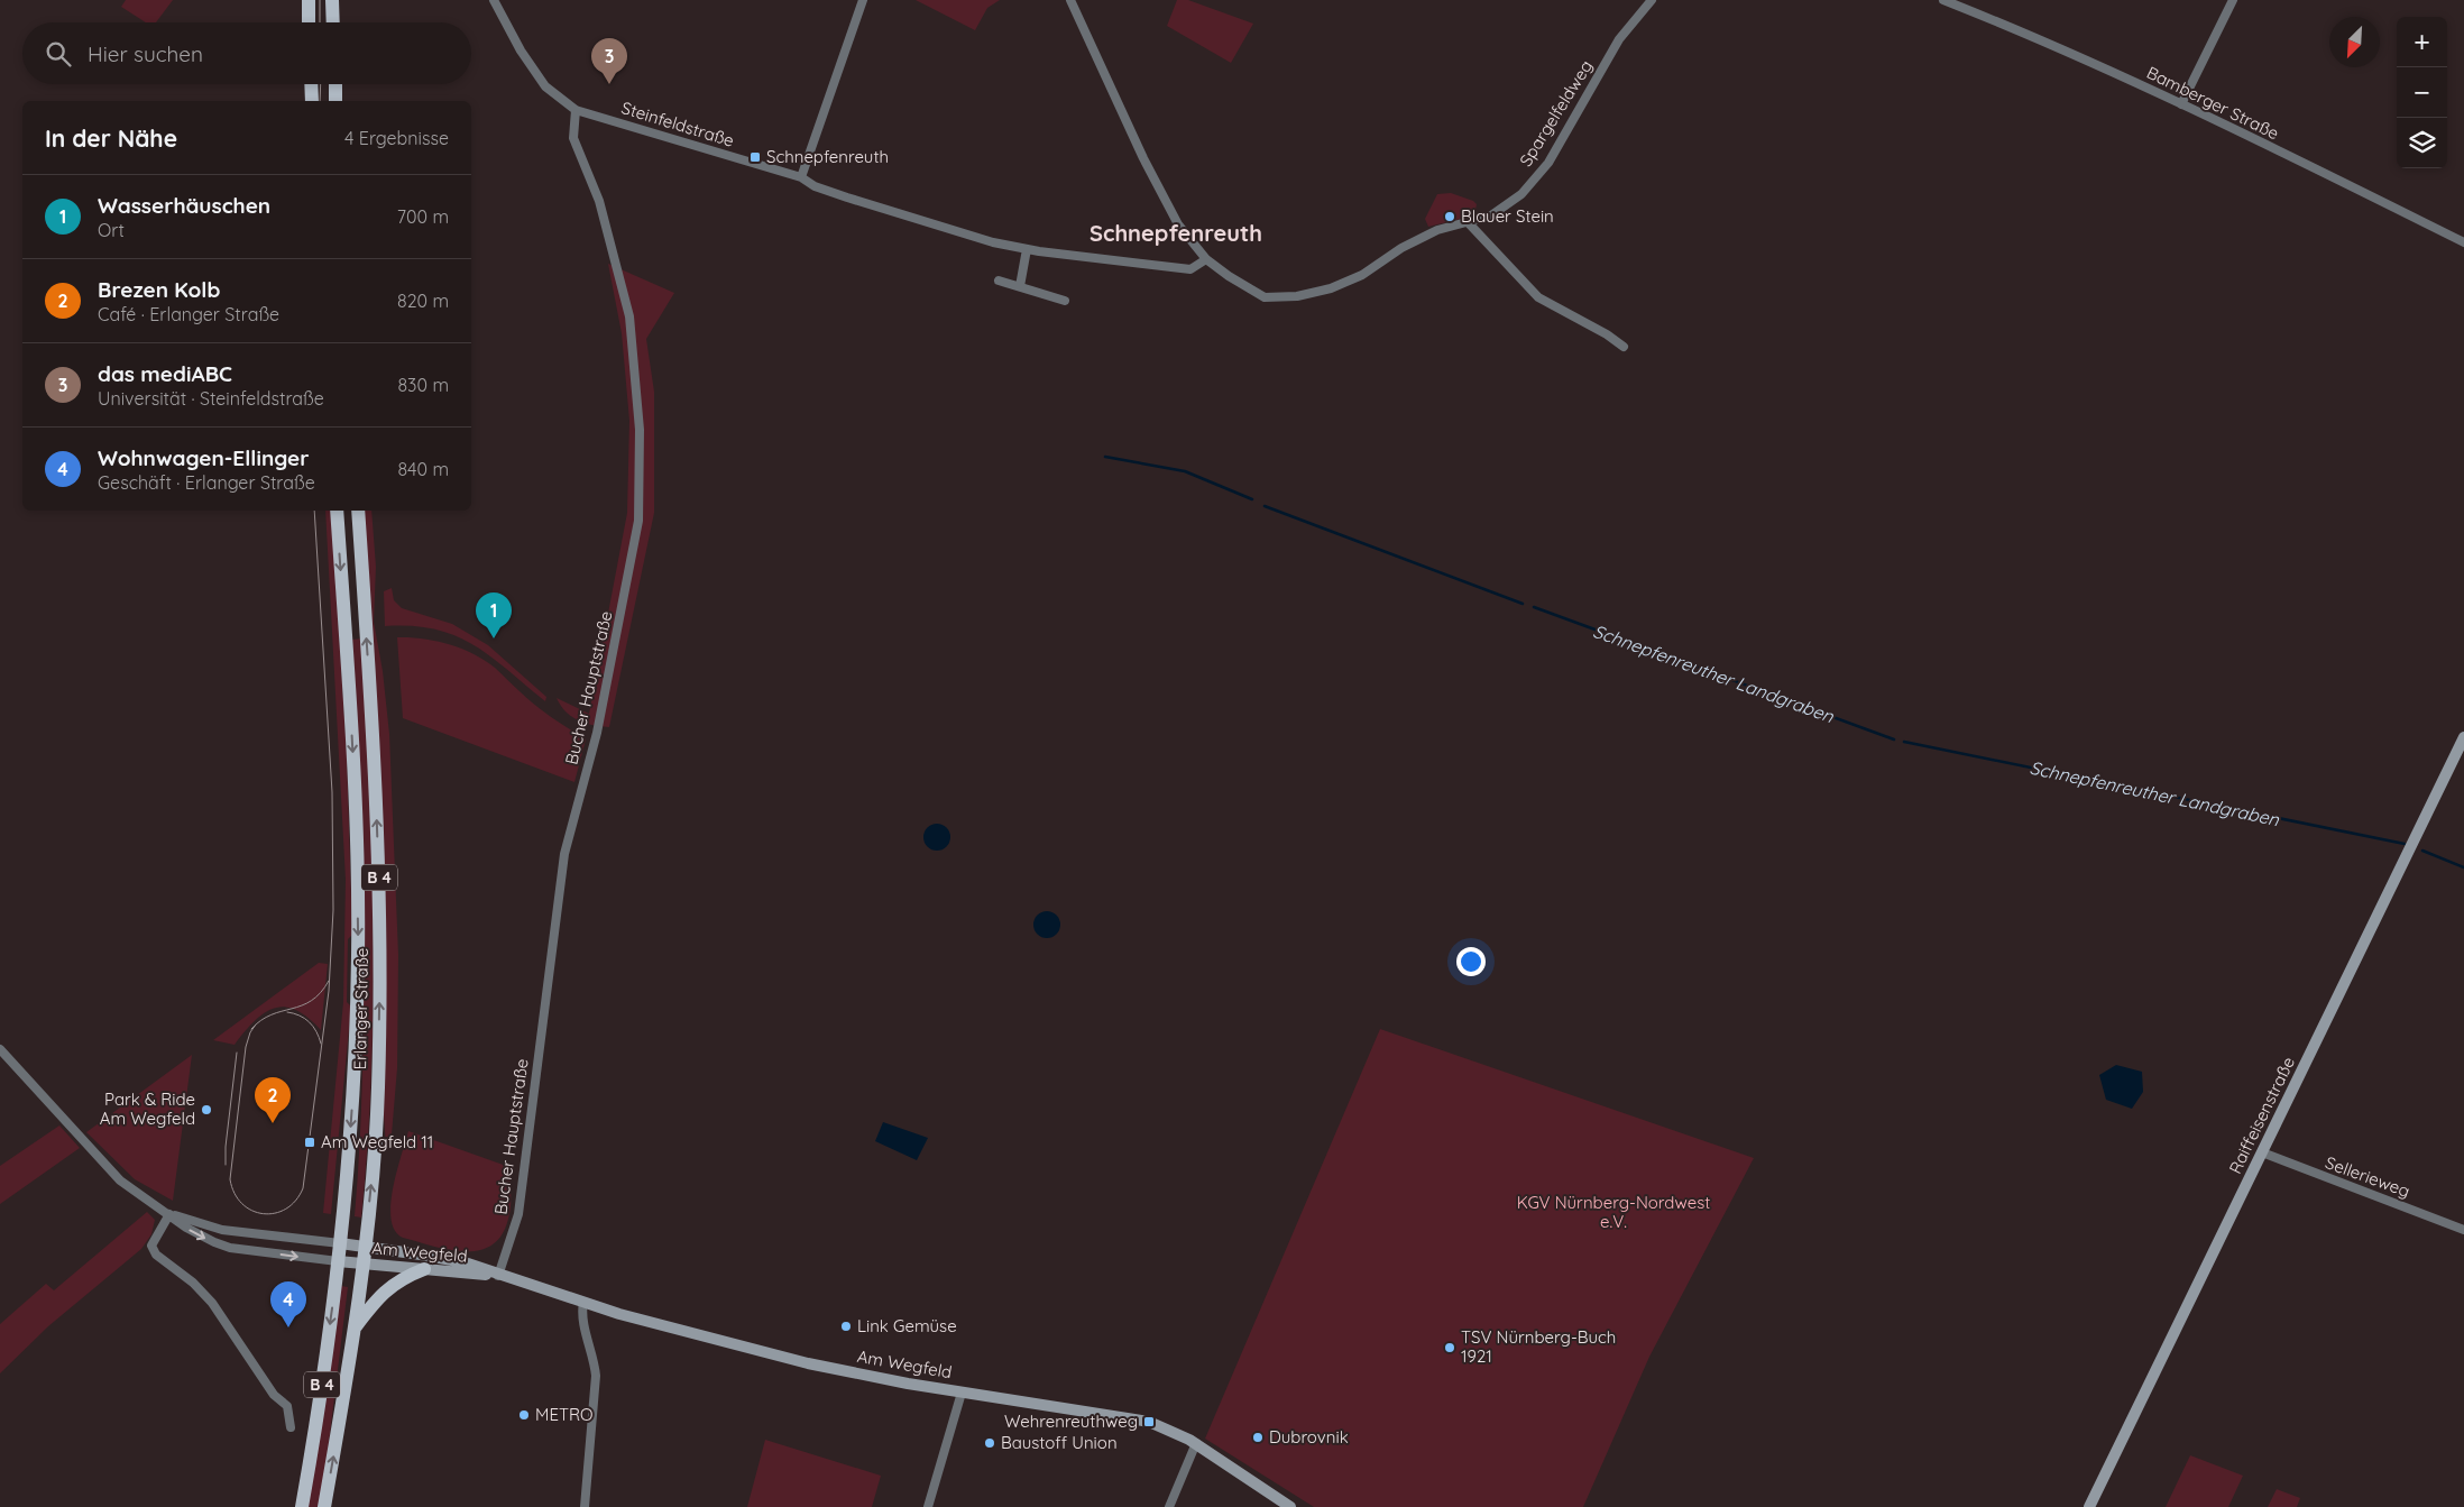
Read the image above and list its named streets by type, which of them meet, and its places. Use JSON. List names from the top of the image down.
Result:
{
  "streets": {
    "main road": ["B 4", "Erlanger Straße"],
    "street": [
      "Bamberger Straße",
      "Spargelfeldweg",
      "Steinfeldstraße",
      "Bucher Hauptstraße",
      "Raiffeisenstraße",
      "Sellerieweg",
      "Am Wegfeld"
    ]
  },
  "crossings": [
    ["Spargelfeldweg", "Steinfeldstraße"],
    ["Steinfeldstraße", "Bucher Hauptstraße"],
    ["Bucher Hauptstraße", "Am Wegfeld"],
    ["B 4", "Erlanger Straße"],
    ["B 4", "Am Wegfeld"],
    ["Erlanger Straße", "Am Wegfeld"],
    ["Raiffeisenstraße", "Sellerieweg"]
  ],
  "districts": ["Schnepfenreuth"],
  "water": ["Schnepfenreuther Landgraben"],
  "parks": ["KGV Nürnberg-Nordwest e.V."],
  "places": {
    "transit": ["Schnepfenreuth", "Am Wegfeld 11", "Wehrenreuthweg"],
    "other": [
      "Blauer Stein",
      "Park & Ride Am Wegfeld",
      "Link Gemüse",
      "TSV Nürnberg-Buch 1921",
      "METRO",
      "Dubrovnik",
      "Baustoff Union"
    ]
  },
  "north": "bottom left",
  "page": {
    "map_buttons": ["+", "−"],
    "search": "Hier suchen",
    "pins": [
      "3",
      "1",
      "2",
      "4"
    ],
    "heading": ["In der Nähe", "4 Ergebnisse"],
    "list": [
      {
        "mark": "1",
        "name": "Wasserhäuschen",
        "note": "Ort",
        "value": "700 m"
      },
      {
        "mark": "2",
        "name": "Brezen Kolb",
        "note": "Café · Erlanger Straße",
        "value": "820 m"
      },
      {
        "mark": "3",
        "name": "das mediABC",
        "note": "Universität · Steinfeldstraße",
        "value": "830 m"
      },
      {
        "mark": "4",
        "name": "Wohnwagen-Ellinger",
        "note": "Geschäft · Erlanger Straße",
        "value": "840 m"
      }
    ]
  }
}
